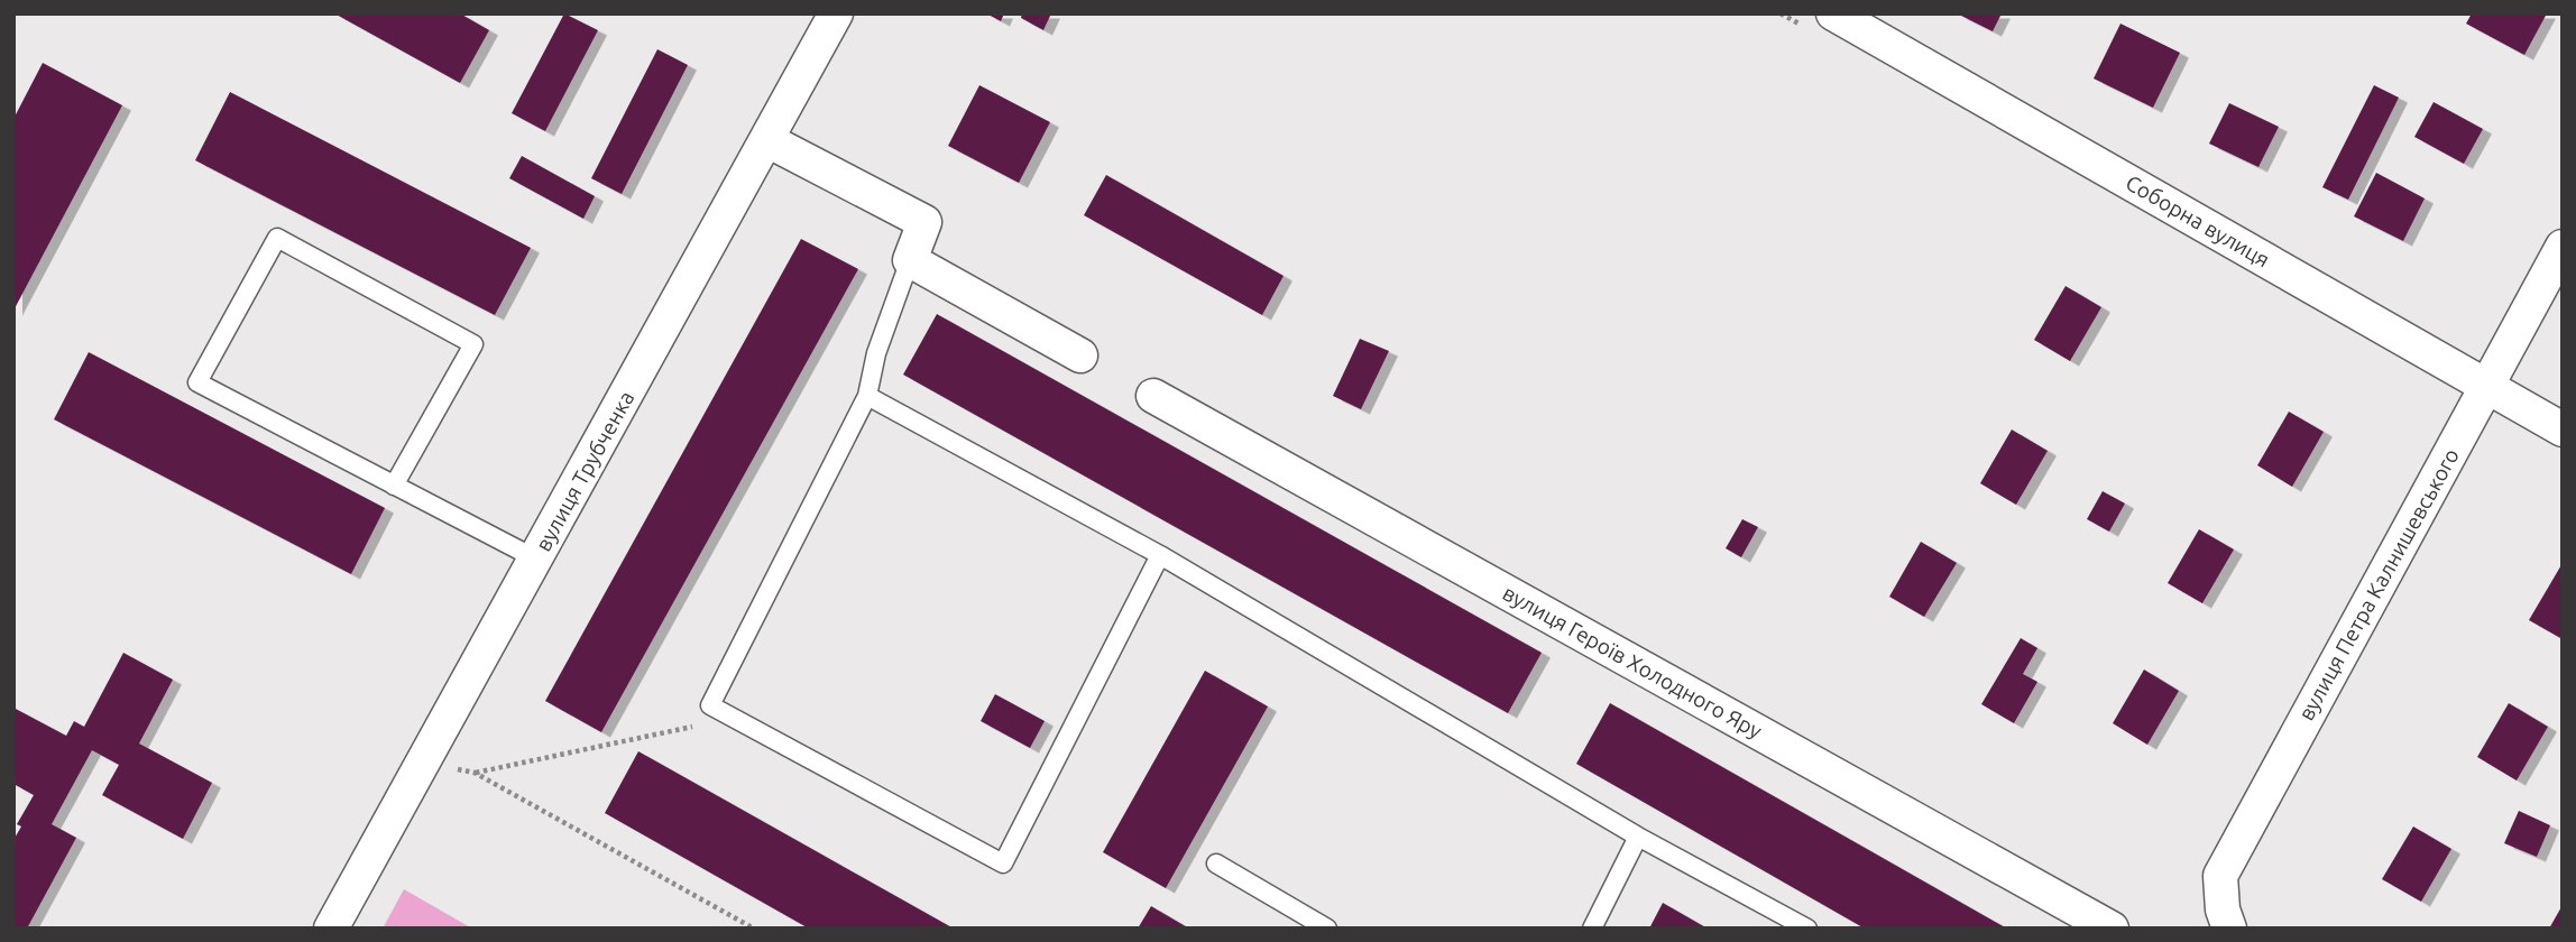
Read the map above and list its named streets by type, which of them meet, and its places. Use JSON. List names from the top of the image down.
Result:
{
  "streets": {
    "street": [
      "Соборна вулиця",
      "вулиця Трубченка",
      "вулиця Петра Калнишевського",
      "вулиця Героїв Холодного Яру"
    ]
  },
  "crossings": [
    ["Соборна вулиця", "вулиця Петра Калнишевського"]
  ]
}
